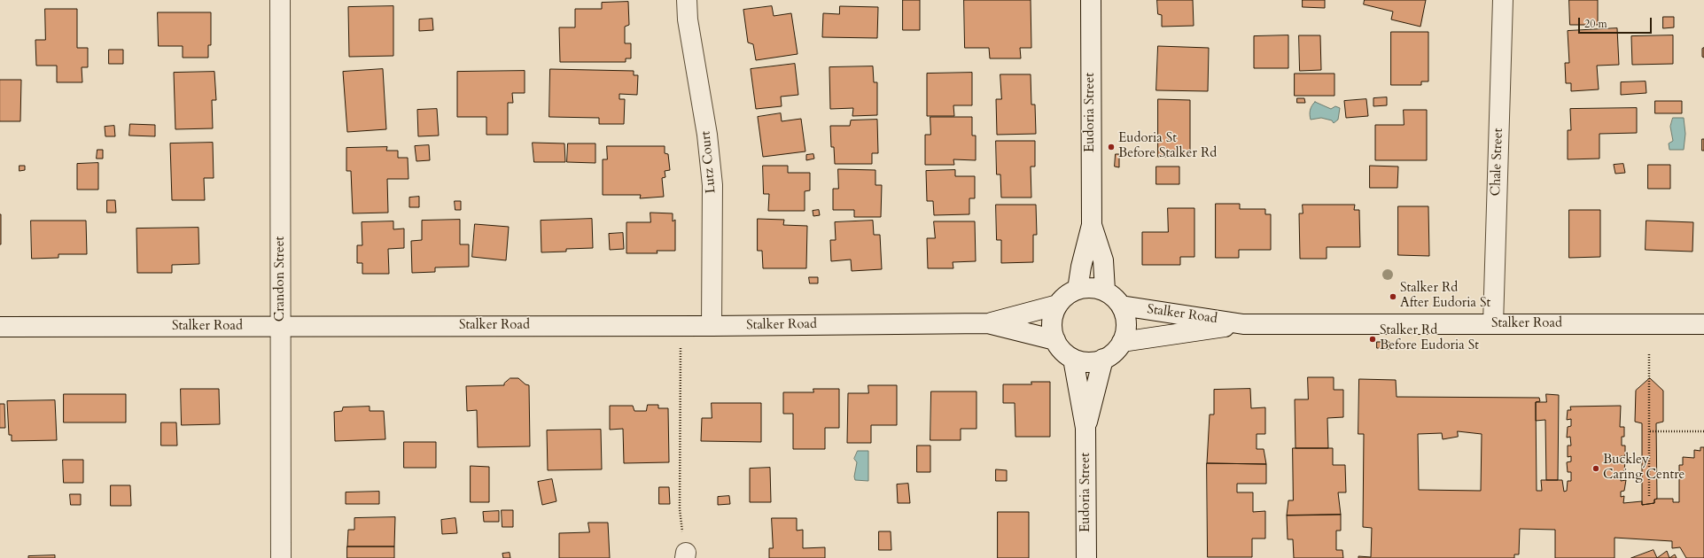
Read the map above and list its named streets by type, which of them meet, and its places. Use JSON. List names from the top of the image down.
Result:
{
  "streets": {
    "main road": [
      "Eudoria Street",
      "Lutz Court",
      "Chale Street",
      "Crandon Street",
      "Stalker Road"
    ]
  },
  "crossings": [
    ["Eudoria Street", "Stalker Road"],
    ["Lutz Court", "Stalker Road"],
    ["Chale Street", "Stalker Road"],
    ["Crandon Street", "Stalker Road"]
  ],
  "places": [
    "Eudoria St Before Stalker Rd",
    "Stalker Rd After Eudoria St",
    "Stalker Rd Before Eudoria St",
    "Buckley Caring Centre"
  ],
  "scale_bar": "20 m"
}
